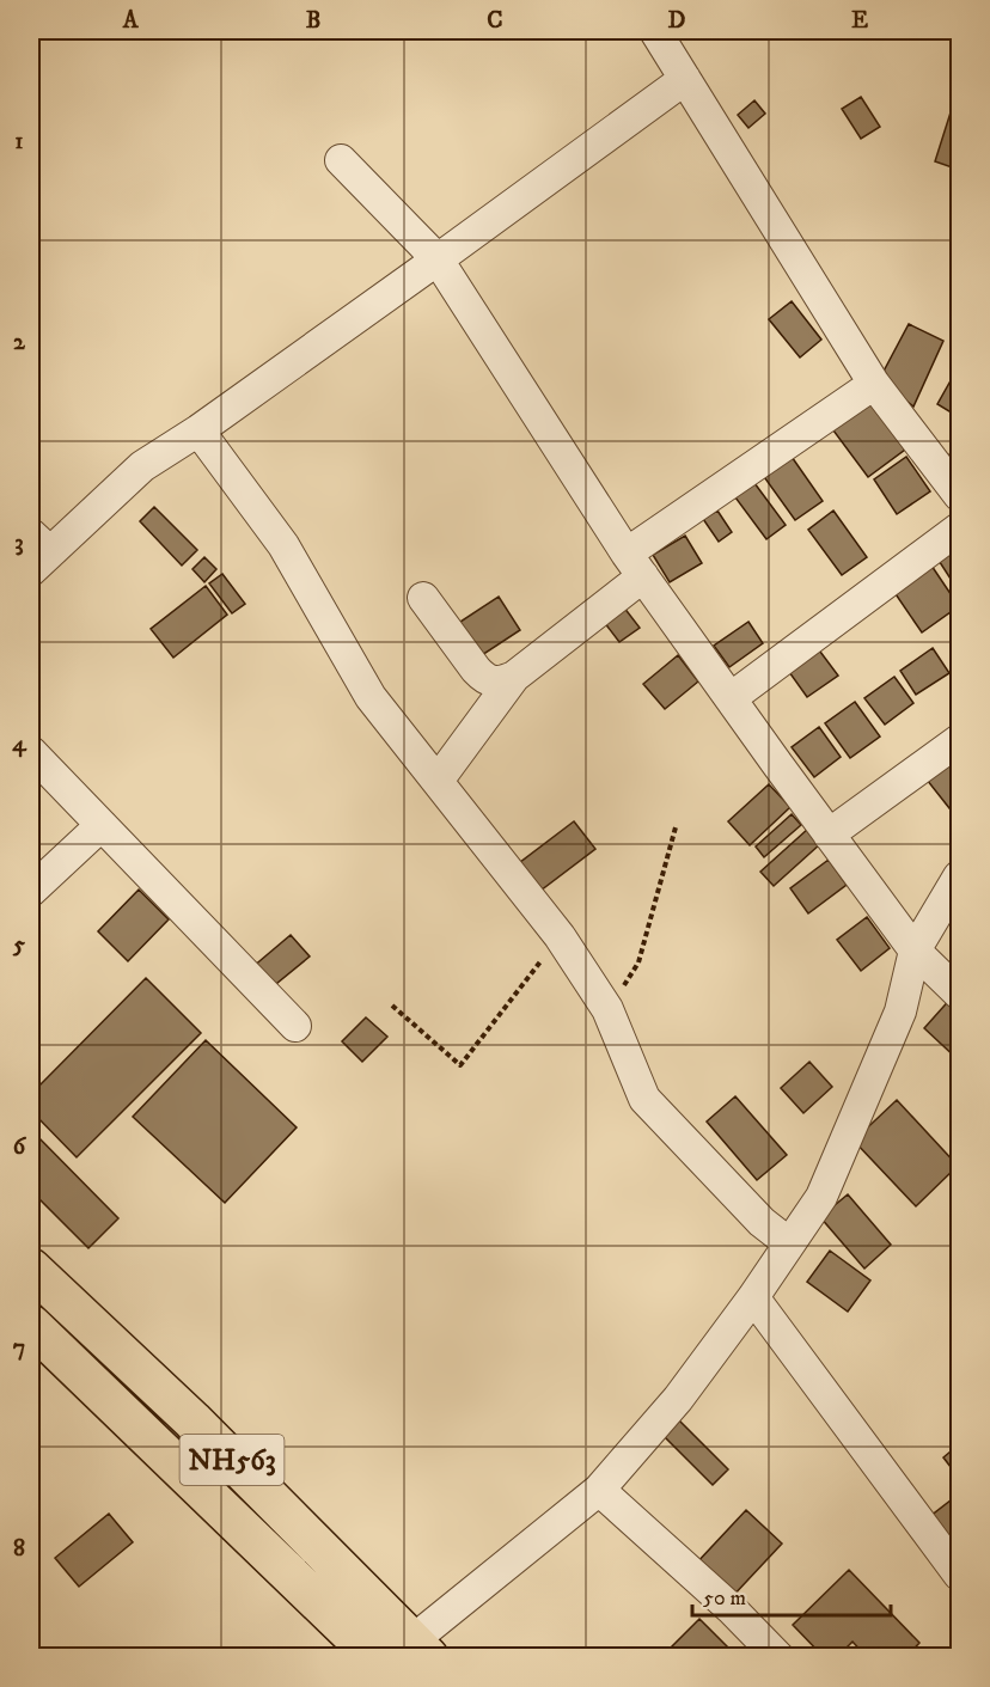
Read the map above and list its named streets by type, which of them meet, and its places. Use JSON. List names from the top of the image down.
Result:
{
  "streets": {
    "highway": ["NH563"]
  },
  "scale_bar": "50 m",
  "grid": {
    "columns": [
      "A",
      "B",
      "C",
      "D",
      "E"
    ],
    "rows": [
      "1",
      "2",
      "3",
      "4",
      "5",
      "6",
      "7",
      "8"
    ]
  }
}
